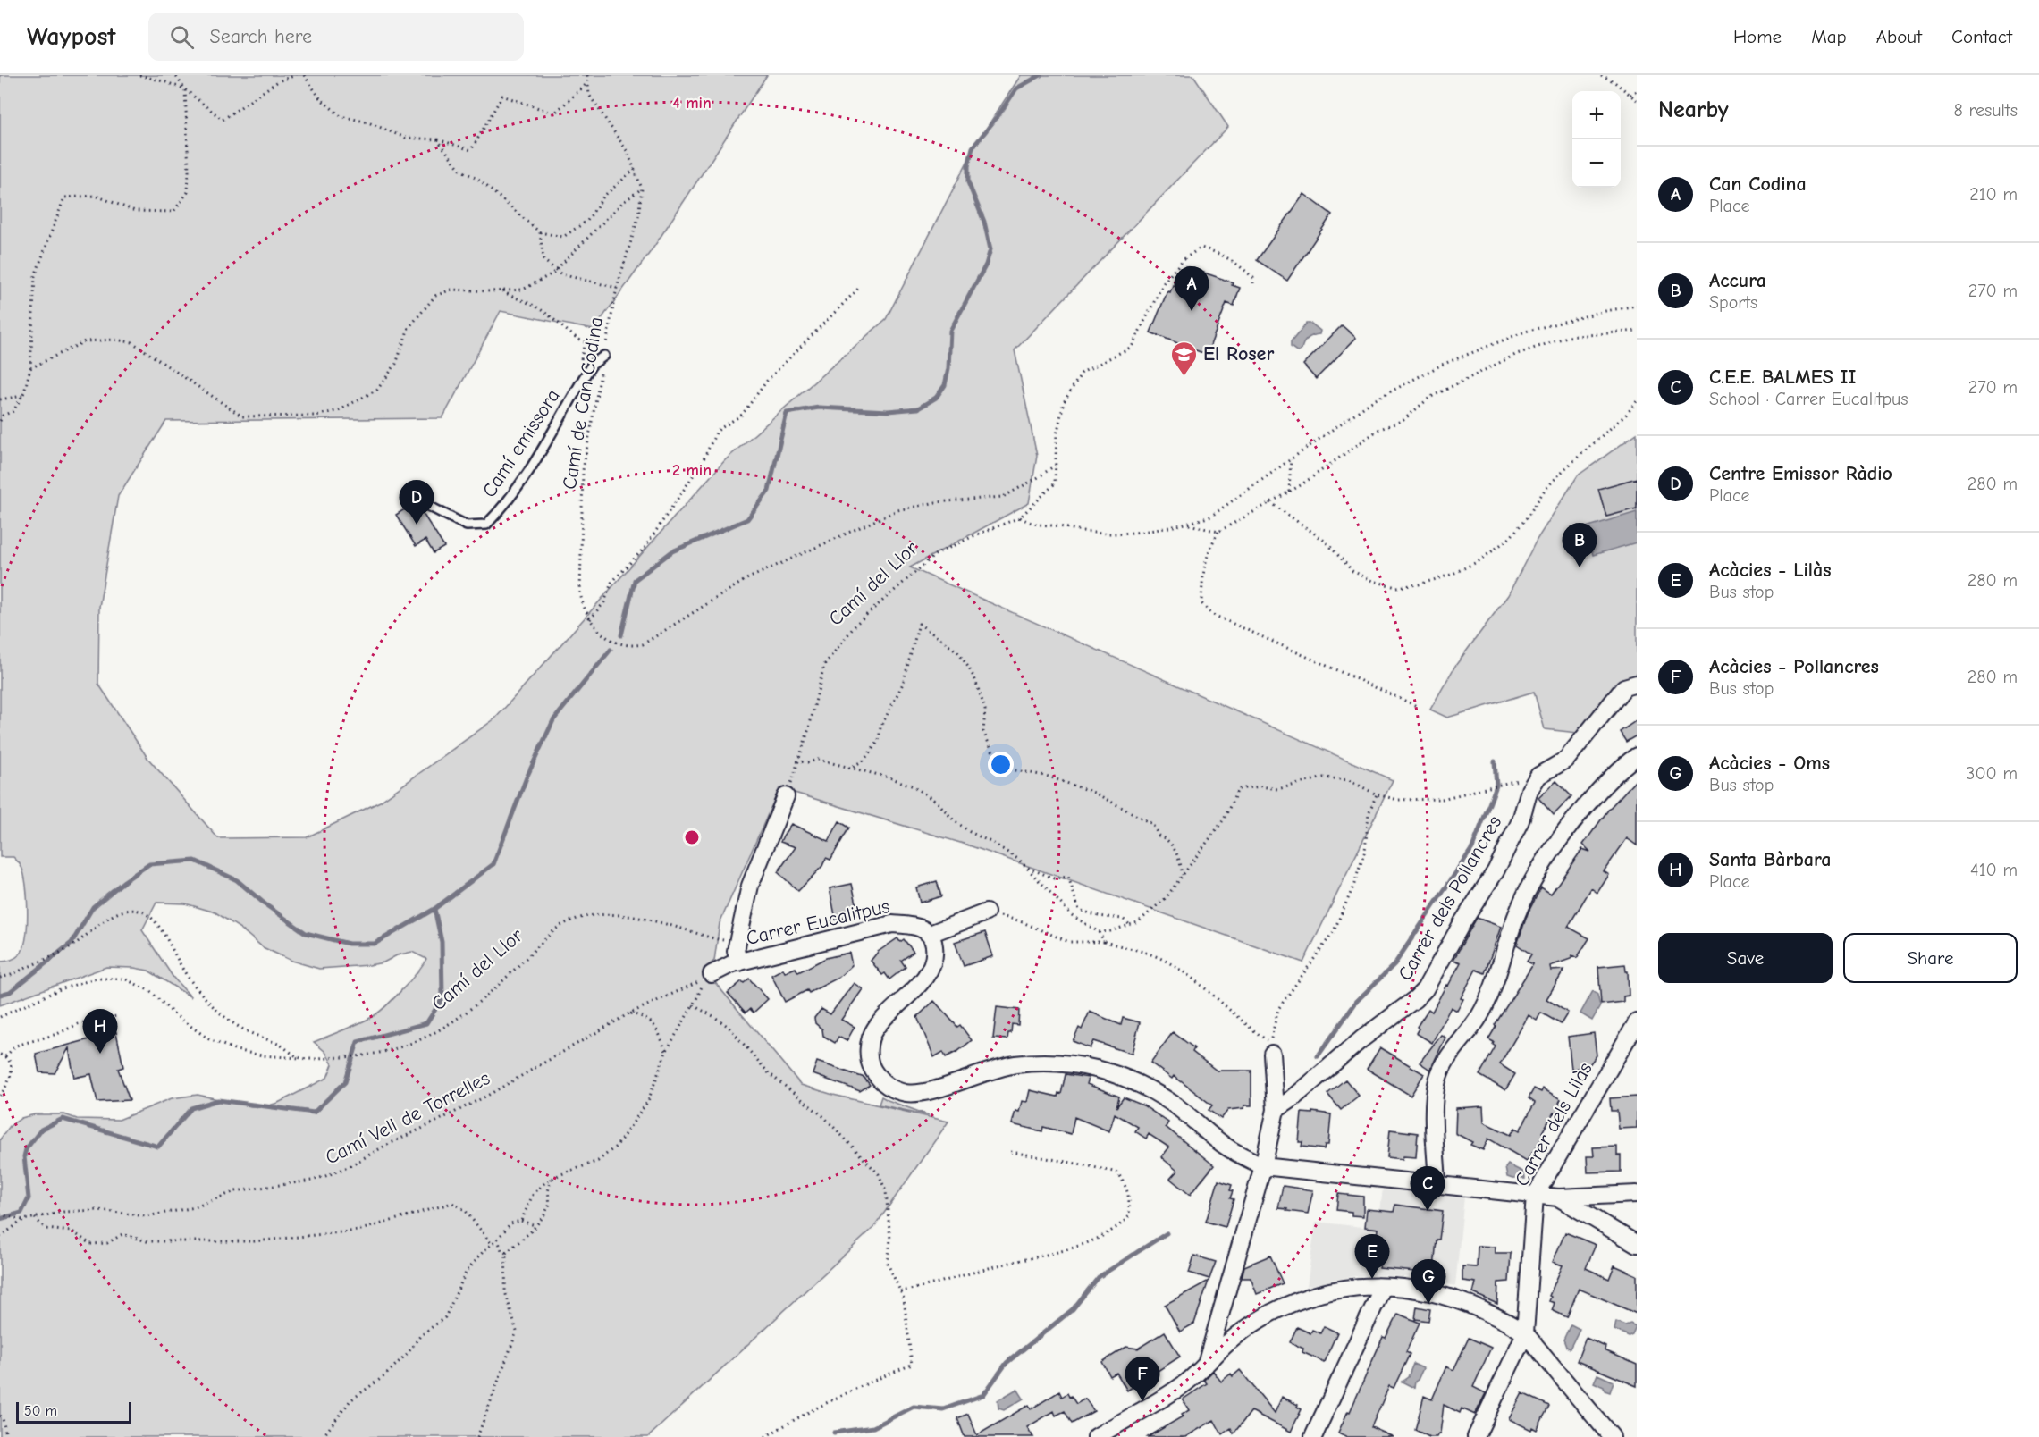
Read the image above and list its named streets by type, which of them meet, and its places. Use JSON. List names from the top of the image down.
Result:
{
  "streets": {
    "street": ["Carrer dels Pollancres", "Carrer Eucalitpus", "Carrer dels Lilàs"],
    "lane": ["Camí emissora"],
    "path": ["Camí de Can Codina", "Camí del Llor", "Camí Vell de Torrelles"]
  },
  "crossings": [
    ["Camí de Can Codina", "Camí emissora"],
    ["Carrer Eucalitpus", "Camí Vell de Torrelles"]
  ],
  "places": {
    "school or university": ["El Roser"]
  },
  "scale_bar": "50 m",
  "page": {
    "header": "Waypost",
    "search": "Search here",
    "nav": [
      "Home",
      "Map",
      "About",
      "Contact"
    ],
    "heading": ["Nearby", "8 results"],
    "map_buttons": ["+", "−"],
    "list": [
      {
        "mark": "A",
        "name": "Can Codina",
        "note": "Place",
        "value": "210 m"
      },
      {
        "mark": "B",
        "name": "Accura",
        "note": "Sports",
        "value": "270 m"
      },
      {
        "mark": "C",
        "name": "C.E.E. BALMES II",
        "note": "School · Carrer Eucalitpus",
        "value": "270 m"
      },
      {
        "mark": "D",
        "name": "Centre Emissor Ràdio",
        "note": "Place",
        "value": "280 m"
      },
      {
        "mark": "E",
        "name": "Acàcies - Lilàs",
        "note": "Bus stop",
        "value": "280 m"
      },
      {
        "mark": "F",
        "name": "Acàcies - Pollancres",
        "note": "Bus stop",
        "value": "280 m"
      },
      {
        "mark": "G",
        "name": "Acàcies - Oms",
        "note": "Bus stop",
        "value": "300 m"
      },
      {
        "mark": "H",
        "name": "Santa Bàrbara",
        "note": "Place",
        "value": "410 m"
      }
    ],
    "pins": [
      "A",
      "D",
      "B",
      "H",
      "C",
      "E",
      "G",
      "F"
    ],
    "buttons": ["Save", "Share"],
    "scale": "50 m"
  },
  "rings": ["4 min", "2 min"]
}
